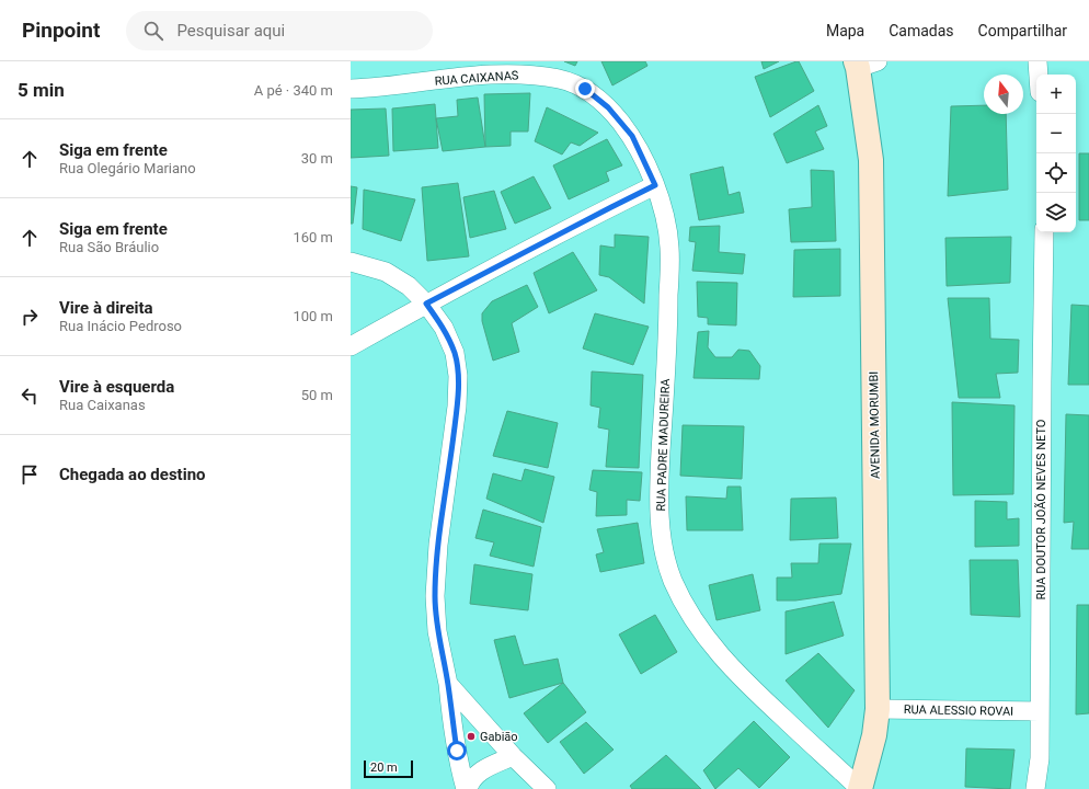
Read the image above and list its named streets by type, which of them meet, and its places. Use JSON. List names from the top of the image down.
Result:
{
  "streets": {
    "main road": ["AVENIDA MORUMBI"],
    "street": [
      "RUA CAIXANAS",
      "RUA PADRE MADUREIRA",
      "RUA DOUTOR JOÃO NEVES NETO",
      "RUA ALESSIO ROVAI"
    ]
  },
  "crossings": [
    ["RUA CAIXANAS", "RUA PADRE MADUREIRA"],
    ["AVENIDA MORUMBI", "RUA PADRE MADUREIRA"],
    ["AVENIDA MORUMBI", "RUA ALESSIO ROVAI"],
    ["RUA DOUTOR JOÃO NEVES NETO", "RUA ALESSIO ROVAI"]
  ],
  "places": ["Gabião"],
  "scale_bar": "20 m",
  "north": "top",
  "page": {
    "header": "Pinpoint",
    "search": "Pesquisar aqui",
    "nav": ["Mapa", "Camadas", "Compartilhar"],
    "heading": ["5 min", "A pé · 340 m"],
    "map_buttons": ["+", "−"],
    "list": [
      ["Siga em frente", "Rua Olegário Mariano", "30 m"],
      ["Siga em frente", "Rua São Bráulio", "160 m"],
      ["Vire à direita", "Rua Inácio Pedroso", "100 m"],
      ["Vire à esquerda", "Rua Caixanas", "50 m"],
      "Chegada ao destino"
    ],
    "scale": "20 m"
  }
}
